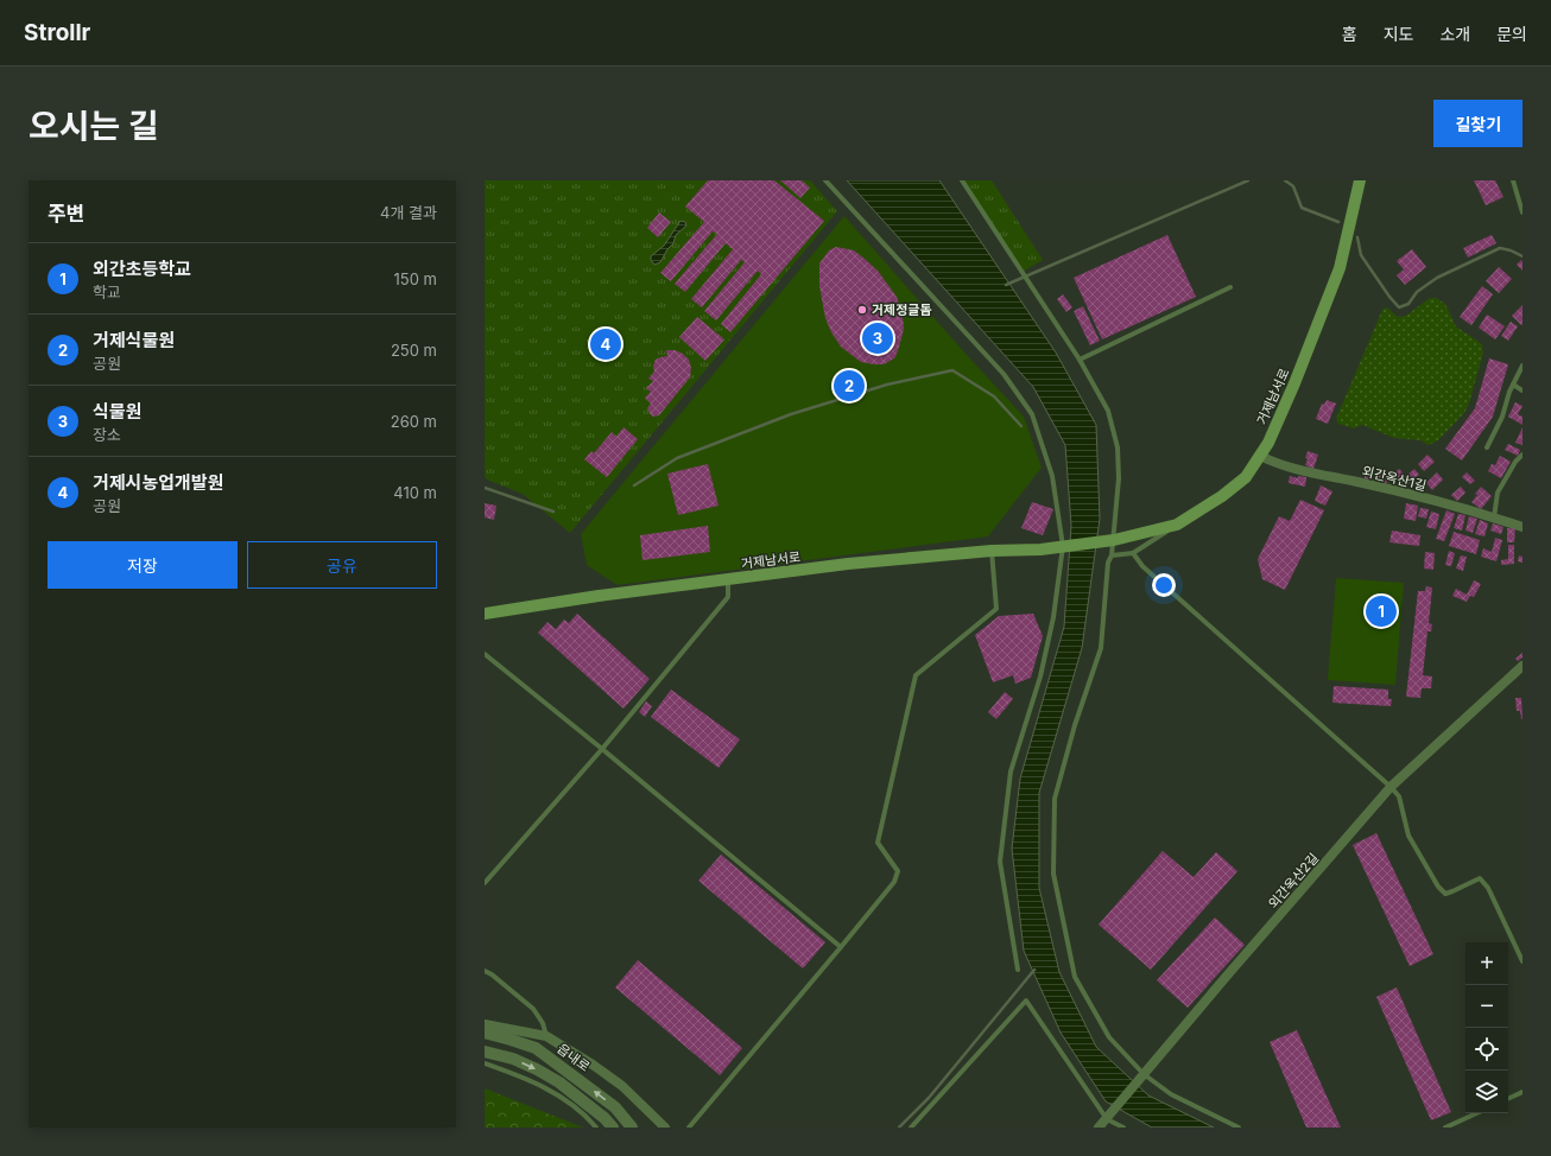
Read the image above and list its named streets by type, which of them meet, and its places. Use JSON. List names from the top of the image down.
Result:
{
  "streets": {
    "main road": ["거제남서로"],
    "street": ["외간옥산1길", "외간옥산2길", "읍내로"]
  },
  "crossings": [
    ["거제남서로", "외간옥산1길"]
  ],
  "places": ["거제정글돔"],
  "page": {
    "header": "Strollr",
    "nav": [
      "홈",
      "지도",
      "소개",
      "문의"
    ],
    "title": "오시는 길",
    "buttons": [
      "길찾기",
      ["저장", "공유"]
    ],
    "heading": ["주변", "4개 결과"],
    "list": [
      {
        "mark": "1",
        "name": "외간초등학교",
        "note": "학교",
        "value": "150 m"
      },
      {
        "mark": "2",
        "name": "거제식물원",
        "note": "공원",
        "value": "250 m"
      },
      {
        "mark": "3",
        "name": "식물원",
        "note": "장소",
        "value": "260 m"
      },
      {
        "mark": "4",
        "name": "거제시농업개발원",
        "note": "공원",
        "value": "410 m"
      }
    ],
    "pins": [
      "3",
      "4",
      "2",
      "1"
    ],
    "map_buttons": ["+", "−"]
  }
}
